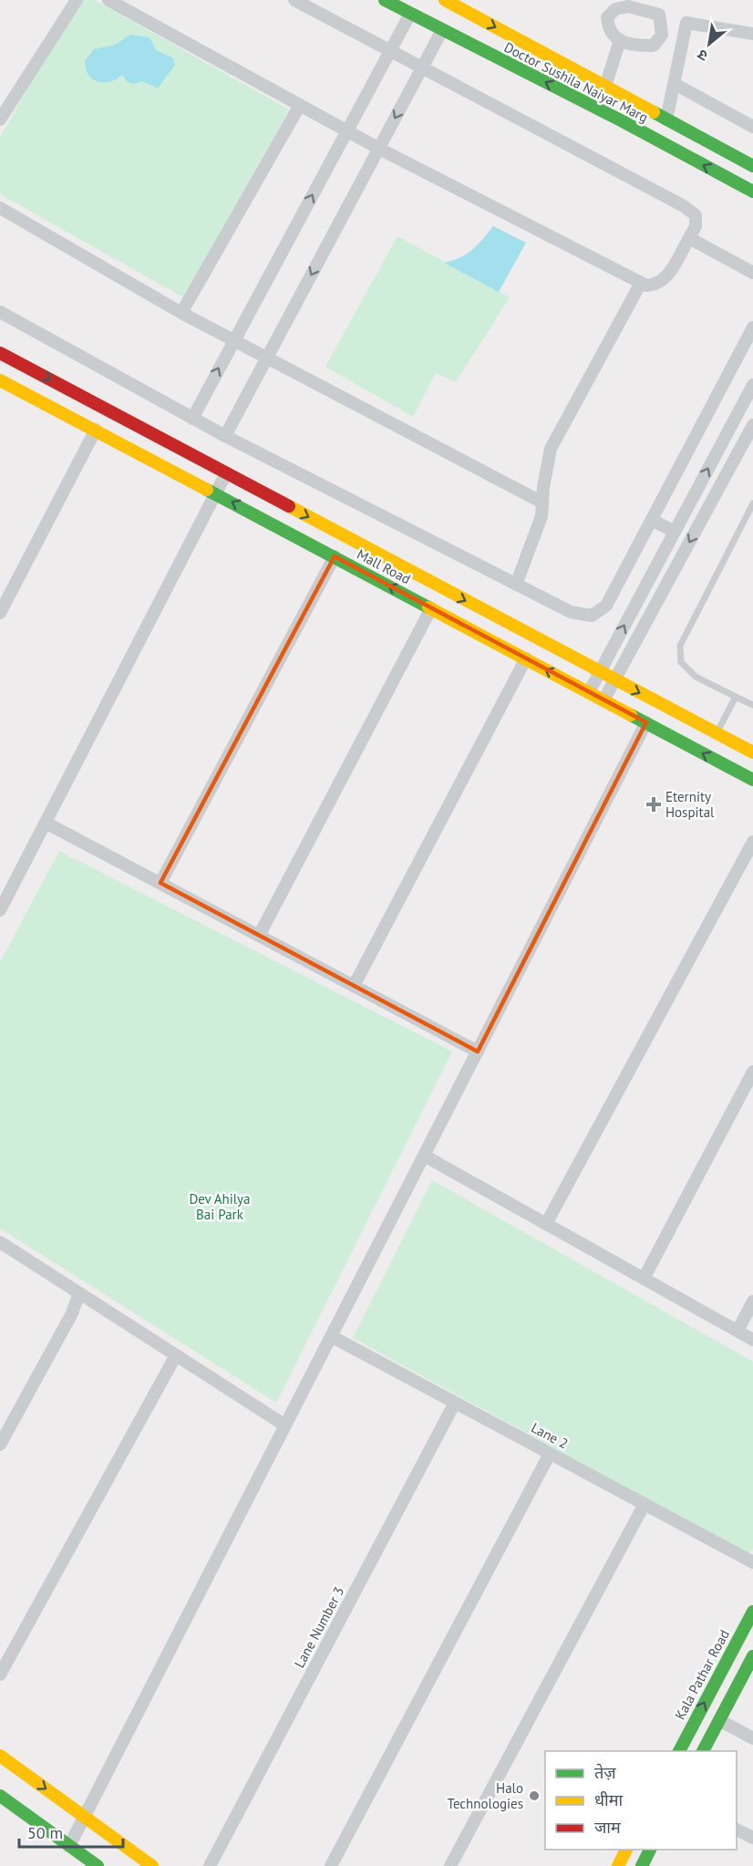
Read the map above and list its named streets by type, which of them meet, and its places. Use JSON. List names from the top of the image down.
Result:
{
  "streets": {
    "street": [
      "Doctor Sushila Naiyar Marg",
      "Mall Road",
      "Lane 2",
      "Lane Number 3",
      "Kala Pathar Road"
    ]
  },
  "crossings": [
    ["Lane 2", "Lane Number 3"]
  ],
  "parks": ["Dev Ahilya Bai Park"],
  "places": {
    "health": ["Eternity Hospital"],
    "other": ["Halo Technologies"]
  },
  "legend": ["तेज़", "धीमा", "जाम"],
  "scale_bar": "50 m",
  "north": "bottom left"
}
